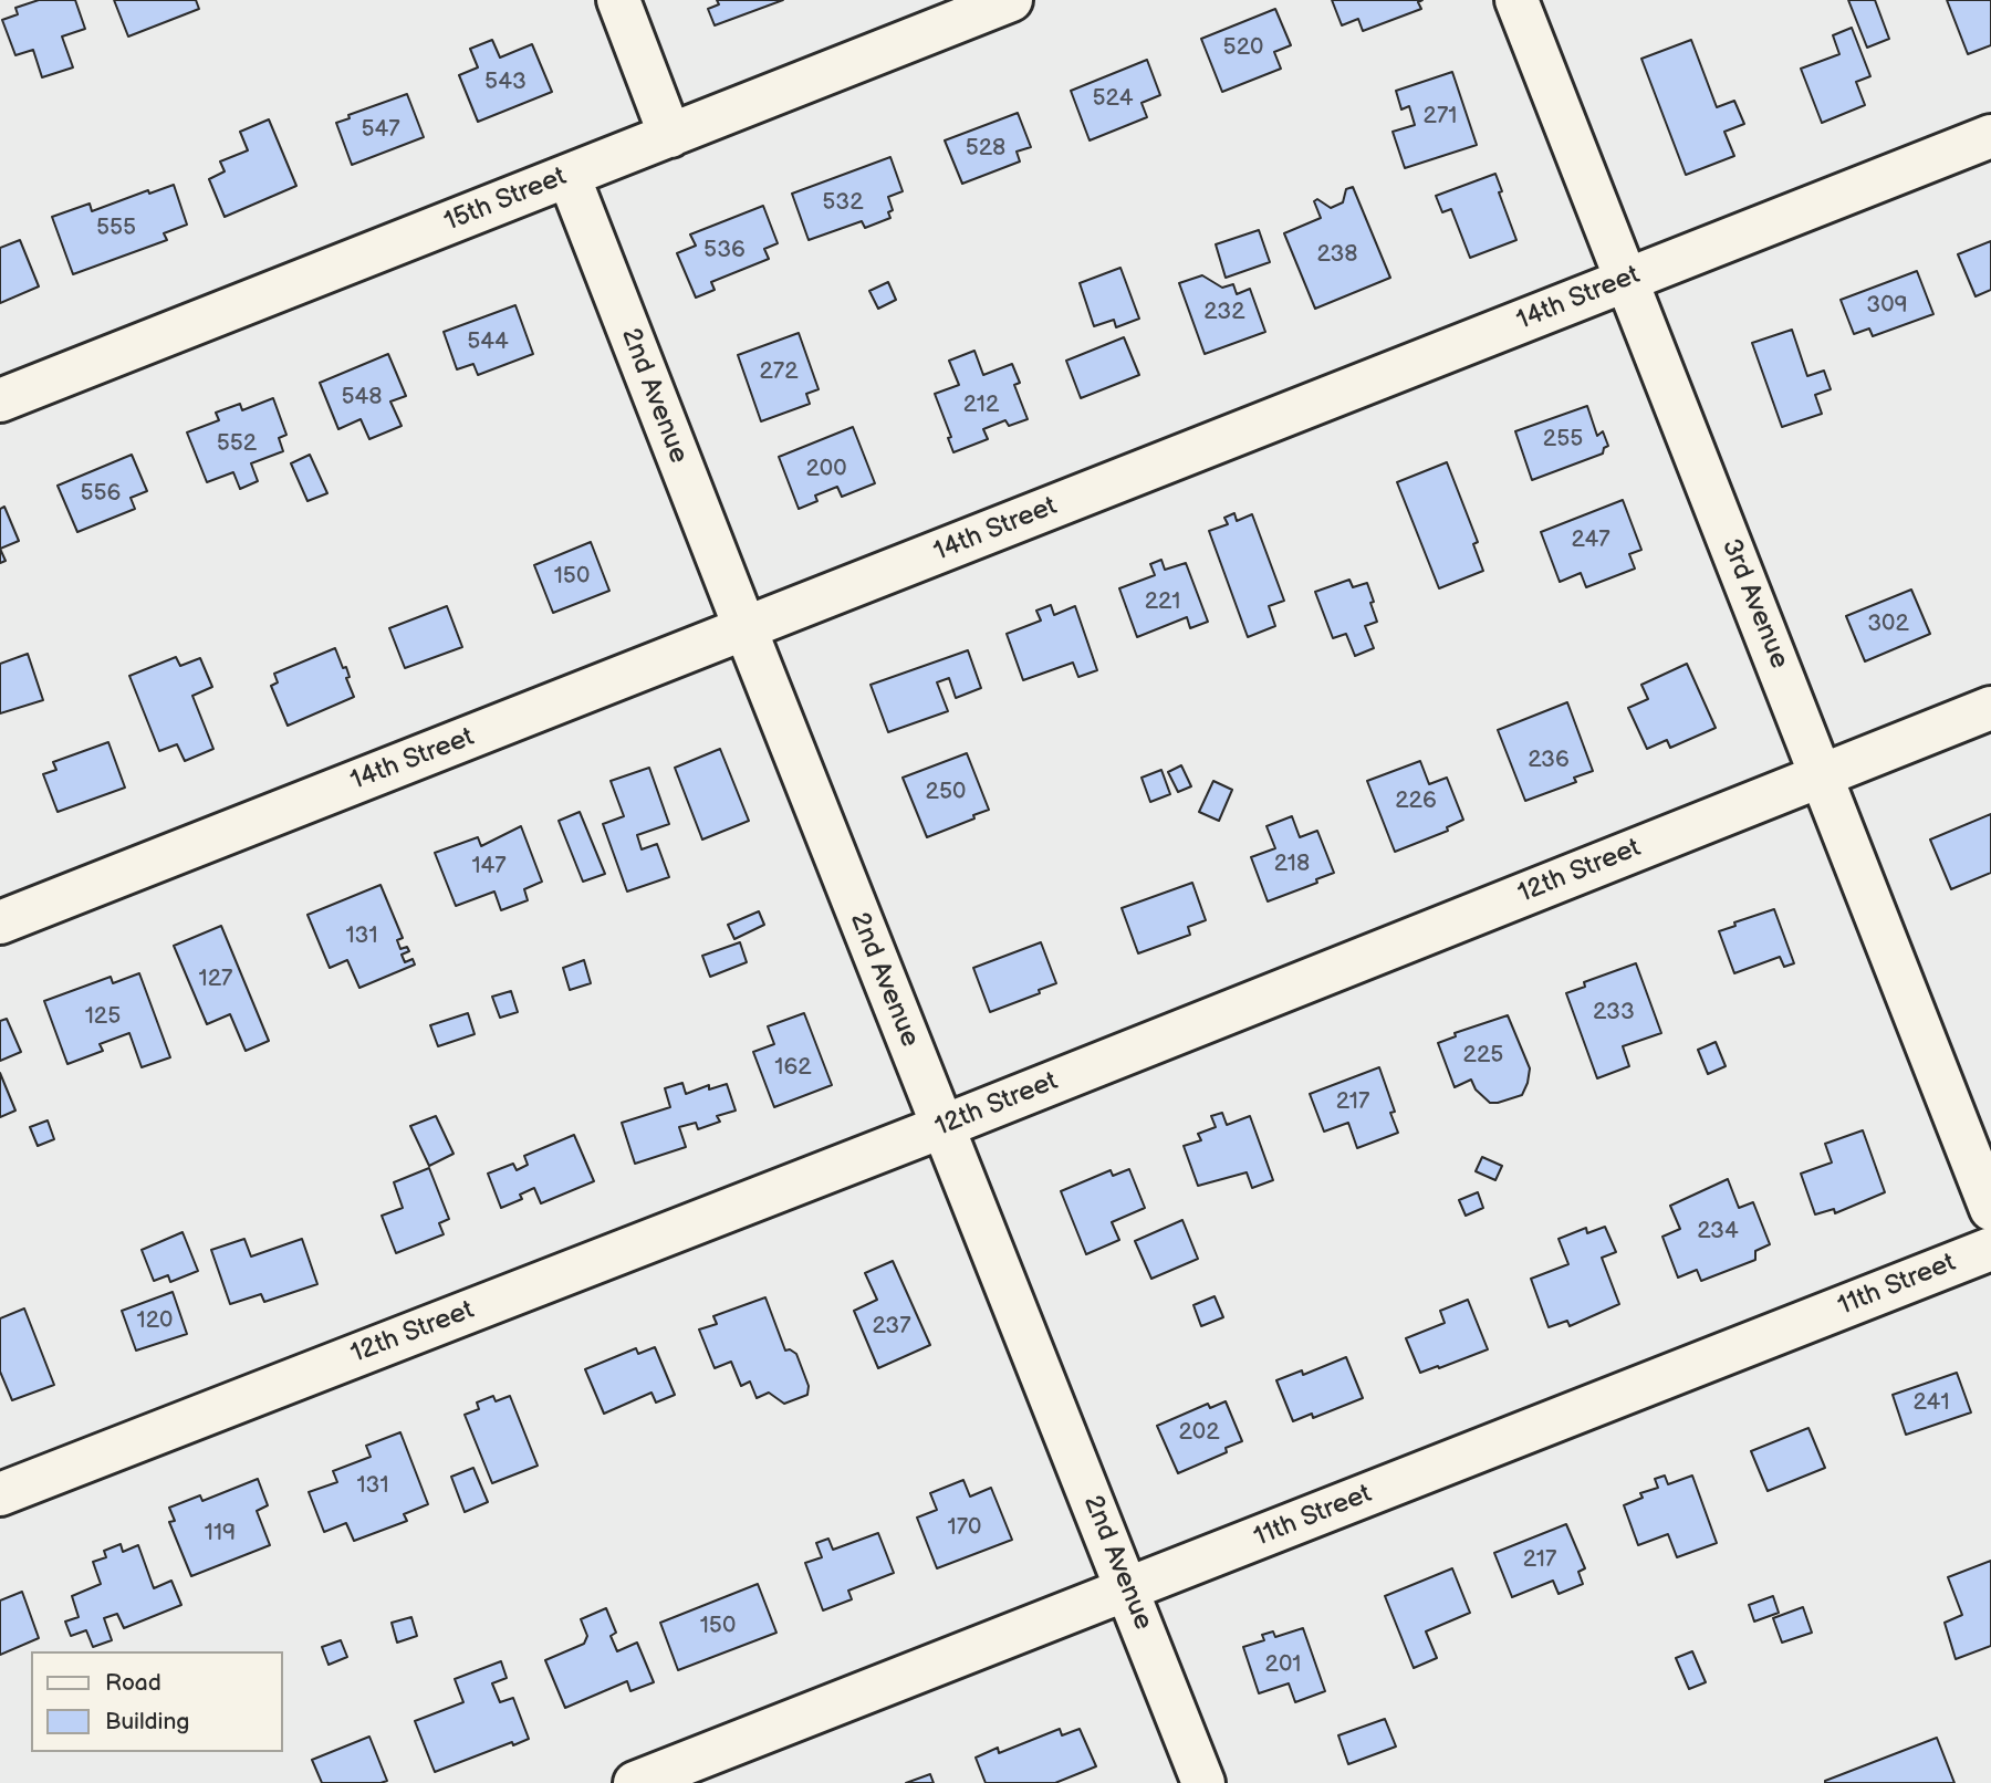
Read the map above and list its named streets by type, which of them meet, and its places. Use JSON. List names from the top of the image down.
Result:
{
  "streets": {
    "street": [
      "15th Street",
      "14th Street",
      "2nd Avenue",
      "3rd Avenue",
      "12th Street",
      "11th Street"
    ]
  },
  "crossings": [
    ["15th Street", "2nd Avenue"],
    ["14th Street", "2nd Avenue"],
    ["14th Street", "3rd Avenue"],
    ["2nd Avenue", "12th Street"],
    ["2nd Avenue", "11th Street"],
    ["3rd Avenue", "12th Street"]
  ],
  "house_numbers": [
    "520",
    "543",
    "524",
    "271",
    "547",
    "528",
    "532",
    "555",
    "536",
    "238",
    "309",
    "232",
    "544",
    "272",
    "548",
    "212",
    "255",
    "552",
    "200",
    "556",
    "247",
    "150",
    "221",
    "302",
    "236",
    "250",
    "226",
    "218",
    "147",
    "131",
    "127",
    "233",
    "125",
    "225",
    "162",
    "217",
    "234",
    "120",
    "237",
    "241",
    "202",
    "131",
    "170",
    "119",
    "217",
    "150",
    "201"
  ],
  "legend": ["Road", "Building"]
}
